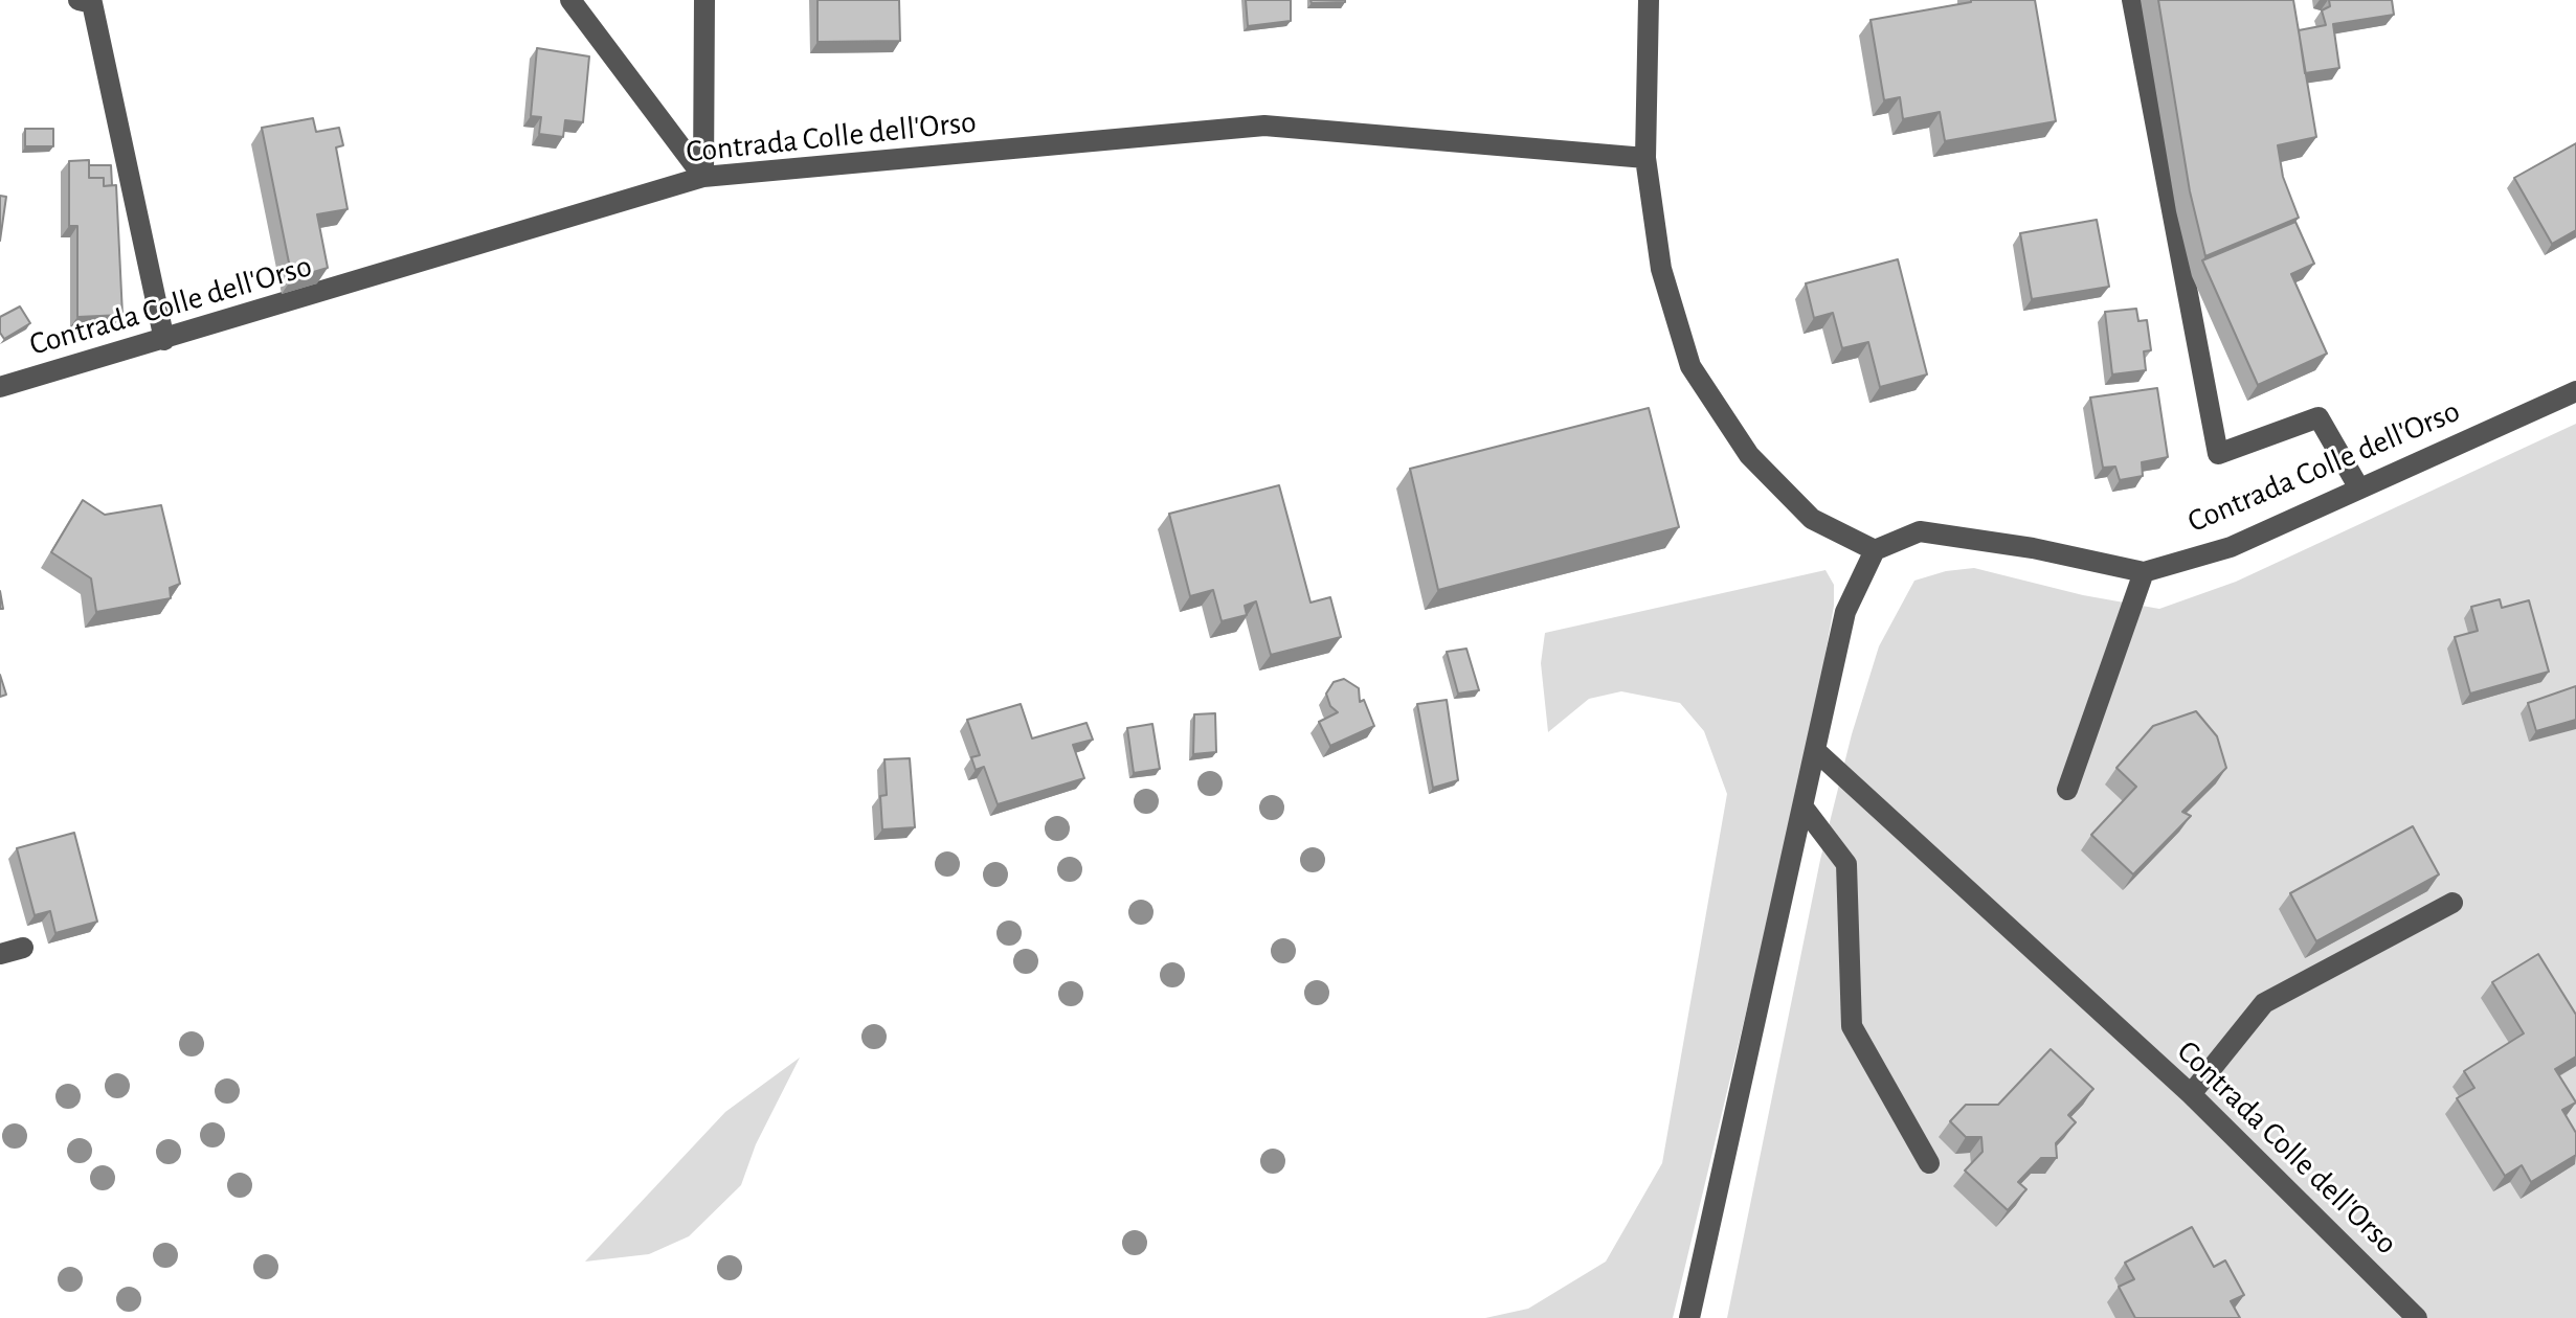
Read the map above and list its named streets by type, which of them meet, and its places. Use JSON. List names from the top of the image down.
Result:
{
  "streets": {
    "street": ["Contrada Colle dell'Orso"]
  }
}
